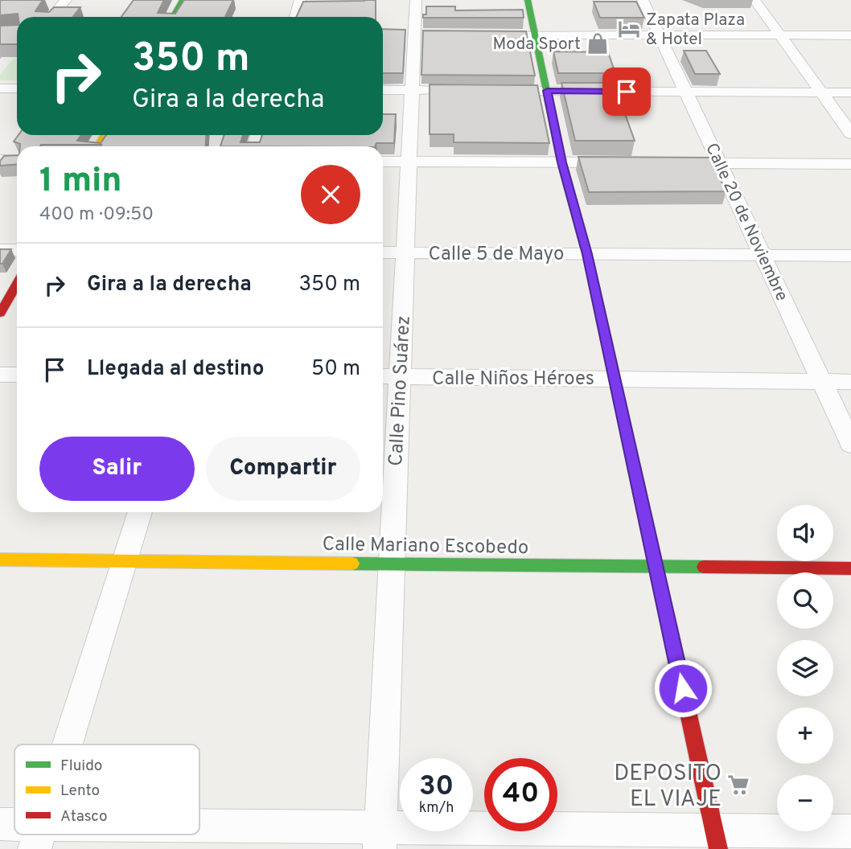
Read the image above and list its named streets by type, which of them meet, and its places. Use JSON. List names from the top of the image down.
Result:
{
  "streets": {
    "street": [
      "Calle 20 de Noviembre",
      "Calle 5 de Mayo",
      "Calle Niños Héroes",
      "Calle Pino Suárez",
      "Calle Mariano Escobedo"
    ]
  },
  "crossings": [
    ["Calle 20 de Noviembre", "Calle 5 de Mayo"],
    ["Calle 20 de Noviembre", "Calle Niños Héroes"],
    ["Calle 5 de Mayo", "Calle Pino Suárez"],
    ["Calle Niños Héroes", "Calle Pino Suárez"],
    ["Calle Pino Suárez", "Calle Mariano Escobedo"]
  ],
  "places": {
    "hotel": ["Zapata Plaza & Hotel"],
    "shop": ["Moda Sport"],
    "supermarket": ["DEPOSITO EL VIAJE"]
  },
  "legend": ["Fluido", "Lento", "Atasco"],
  "page": {
    "turn": ["350 m", "Gira a la derecha"],
    "heading": ["1 min", "400 m · 09:50"],
    "list": [
      {
        "name": "Gira a la derecha",
        "value": "350 m"
      },
      {
        "name": "Llegada al destino",
        "value": "50 m"
      }
    ],
    "buttons": ["Salir", "Compartir"],
    "map_buttons": ["+", "−"],
    "speed": "30 km/h",
    "limit": "40"
  }
}
